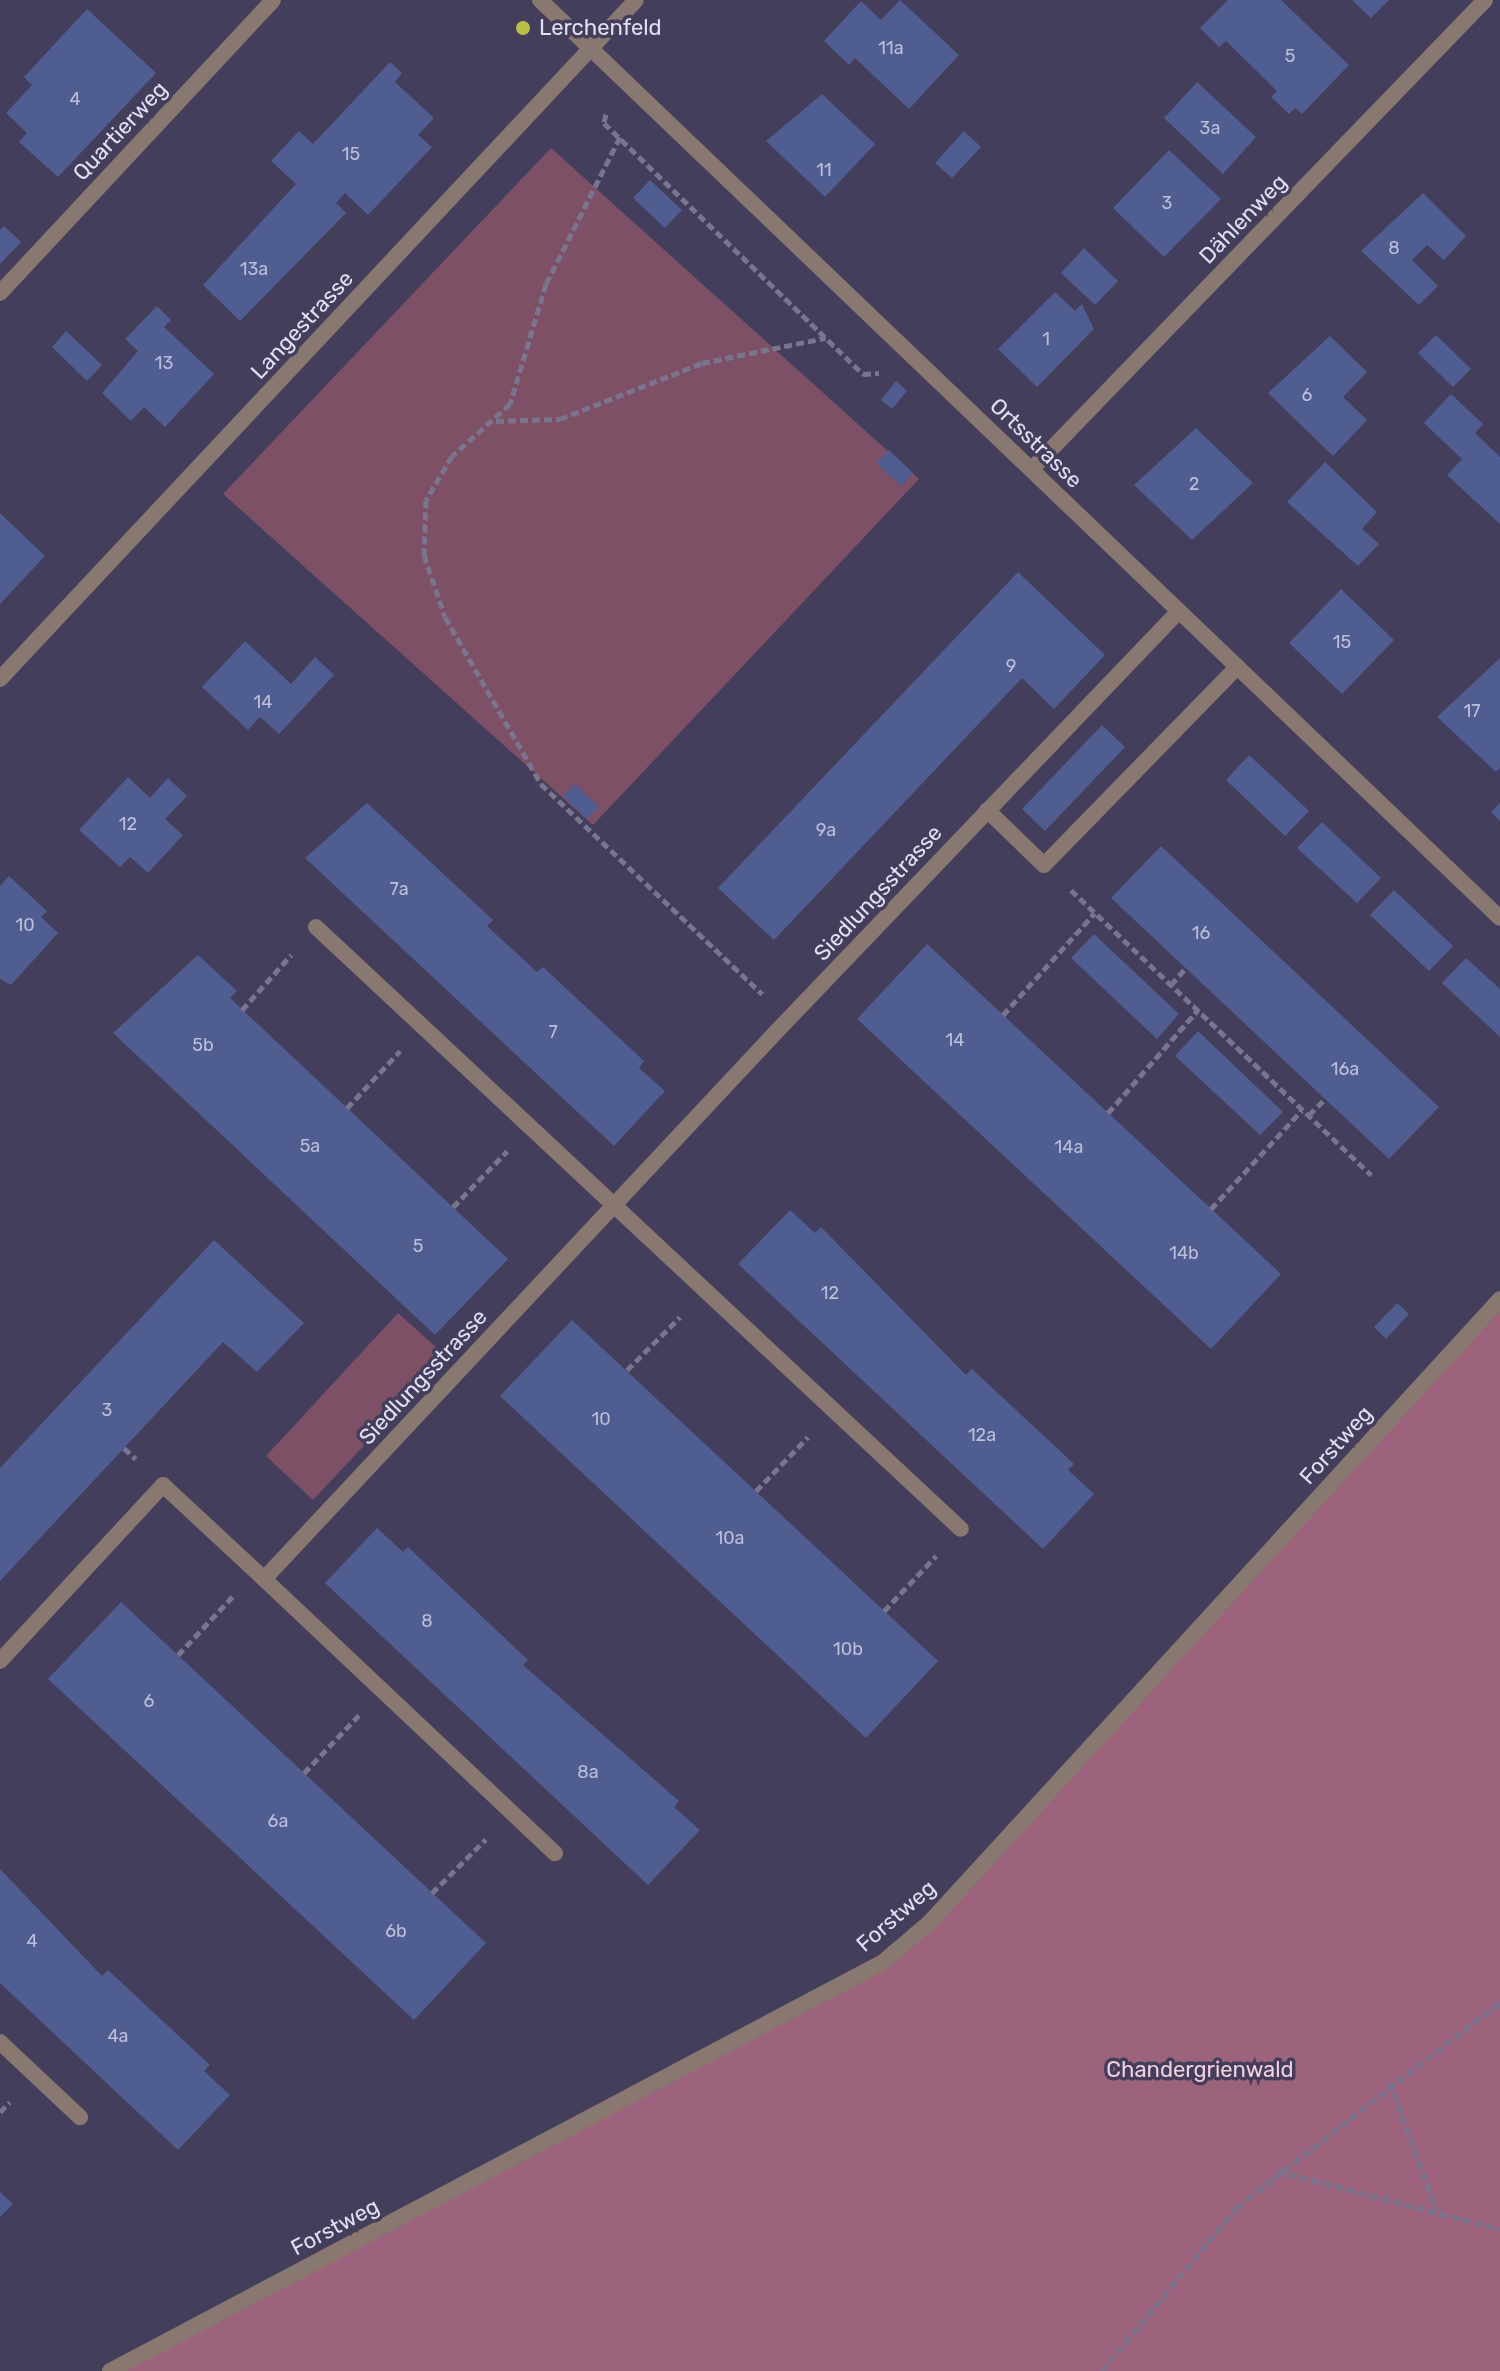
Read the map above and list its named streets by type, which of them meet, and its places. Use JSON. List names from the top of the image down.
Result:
{
  "streets": {
    "street": [
      "Quartierweg",
      "Dählenweg",
      "Langestrasse",
      "Ortsstrasse",
      "Siedlungsstrasse",
      "Forstweg"
    ]
  },
  "crossings": [
    ["Dählenweg", "Ortsstrasse"],
    ["Langestrasse", "Ortsstrasse"],
    ["Ortsstrasse", "Siedlungsstrasse"]
  ],
  "parks": ["Chandergrienwald"],
  "places": ["Lerchenfeld"],
  "house_numbers": [
    "11a",
    "5",
    "4",
    "3a",
    "15",
    "11",
    "3",
    "8",
    "13a",
    "1",
    "13",
    "6",
    "2",
    "15",
    "9",
    "14",
    "17",
    "12",
    "9a",
    "7a",
    "10",
    "16",
    "7",
    "14",
    "5b",
    "16a",
    "5a",
    "14a",
    "5",
    "14b",
    "12",
    "3",
    "10",
    "12a",
    "10a",
    "8",
    "10b",
    "6",
    "8a",
    "6a",
    "6b",
    "4",
    "4a"
  ]
}
